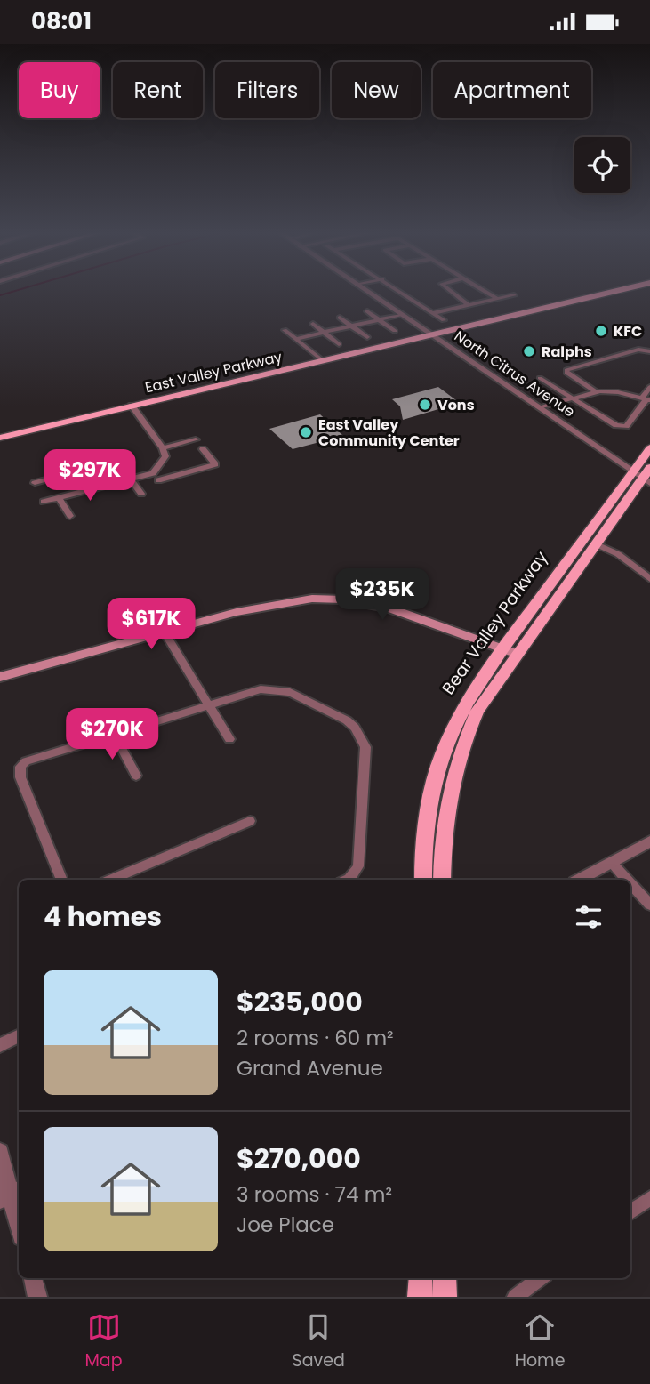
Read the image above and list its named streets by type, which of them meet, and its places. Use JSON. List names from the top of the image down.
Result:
{
  "streets": {
    "main road": ["East Valley Parkway", "Bear Valley Parkway"],
    "street": ["North Citrus Avenue"]
  },
  "crossings": [
    ["East Valley Parkway", "North Citrus Avenue"],
    ["North Citrus Avenue", "Bear Valley Parkway"]
  ],
  "places": [
    "KFC",
    "Ralphs",
    "Vons",
    "East Valley Community Center"
  ],
  "page": {
    "status": "08:01",
    "chip": [
      "Buy",
      "Rent",
      "Filters",
      "New",
      "Apartment"
    ],
    "price": [
      "$297K",
      "$235K",
      "$617K",
      "$270K"
    ],
    "heading": "4 homes",
    "list": [
      {
        "name": "$235,000",
        "note": "2 rooms · 60 m² · Grand Avenue"
      },
      {
        "name": "$270,000",
        "note": "3 rooms · 74 m² · Joe Place"
      }
    ],
    "tabs": ["Map", "Saved", "Home"]
  }
}
